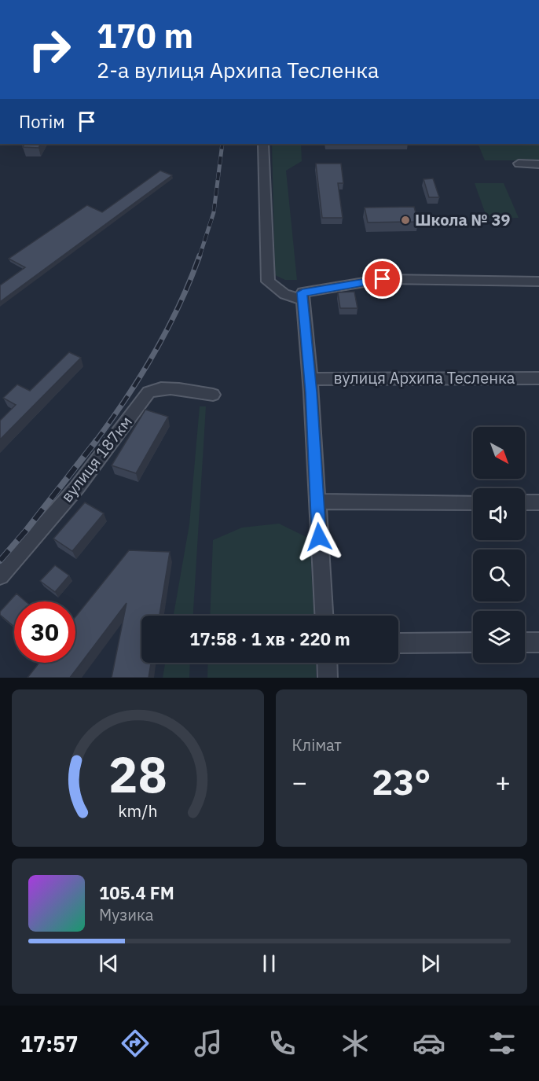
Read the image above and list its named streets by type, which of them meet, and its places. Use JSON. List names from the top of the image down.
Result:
{
  "streets": {
    "street": ["вулиця Архипа Тесленка", "вулиця 187км"]
  },
  "places": ["Школа № 39"],
  "north": "bottom right",
  "page": {
    "turn": ["170 m", "2-а вулиця Архипа Тесленка"],
    "then": "Потім",
    "limit": "30",
    "trip": "17:58 · 1 хв · 220 m",
    "tile": "Клімат",
    "heat": ["−", "23°", "+"],
    "song": ["105.4 FM", "Музика"],
    "tabs": "17:57",
    "gauge": ["28", "km/h"]
  }
}
